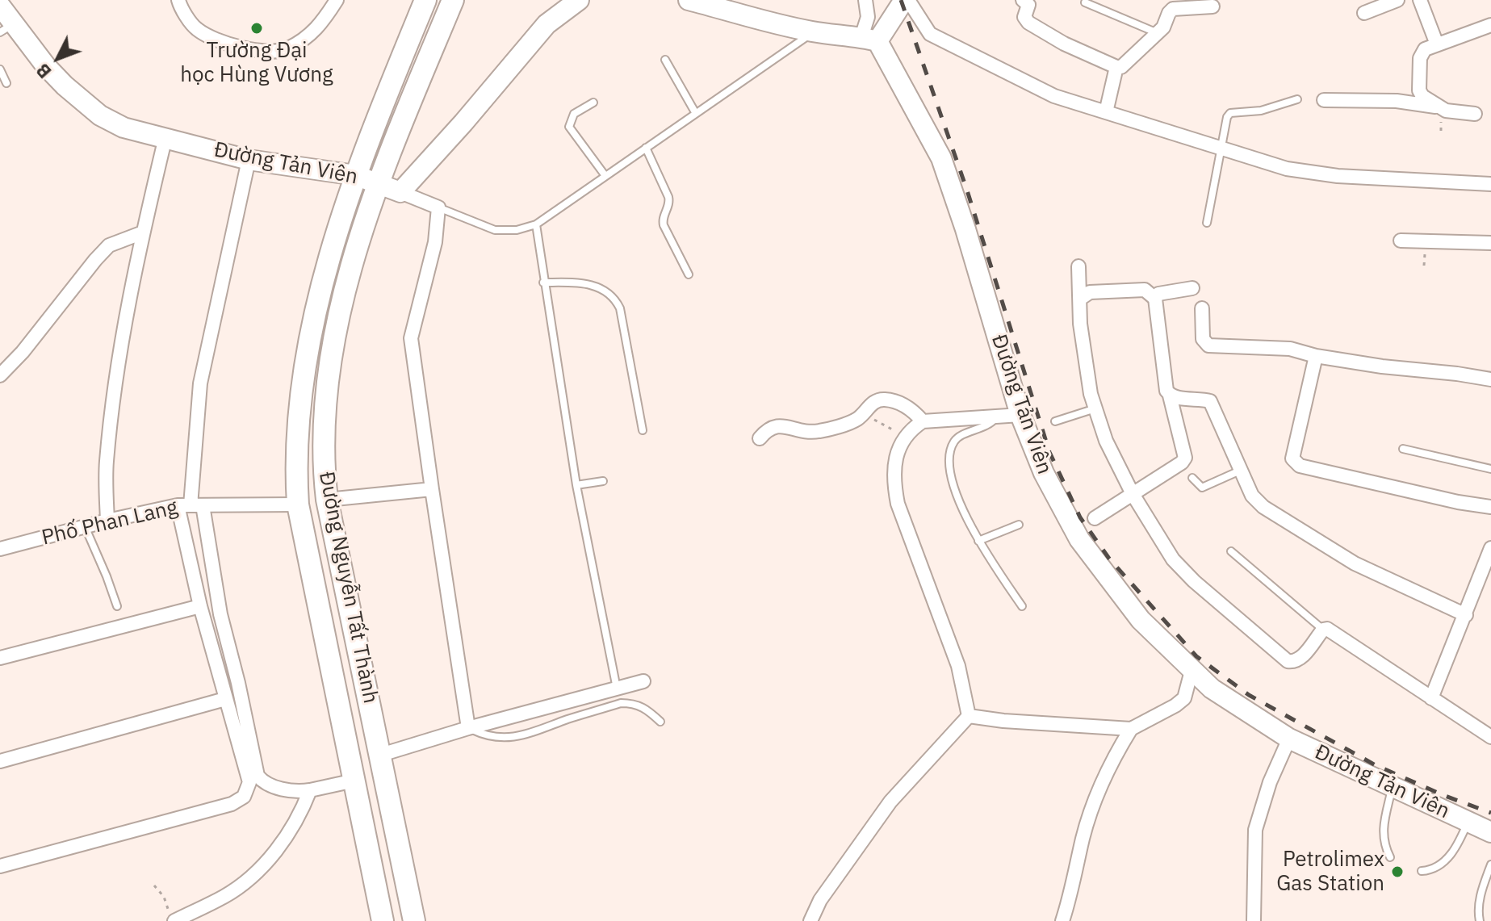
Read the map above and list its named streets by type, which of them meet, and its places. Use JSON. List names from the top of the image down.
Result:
{
  "streets": {
    "main road": ["Đường Nguyễn Tất Thành"],
    "street": ["Đường Tản Viên", "Phố Phan Lang"]
  },
  "crossings": [
    ["Đường Tản Viên", "Đường Nguyễn Tất Thành"],
    ["Phố Phan Lang", "Đường Nguyễn Tất Thành"]
  ],
  "places": ["Trường Đại học Hùng Vương", "Petrolimex Gas Station"],
  "north": "bottom left"
}
